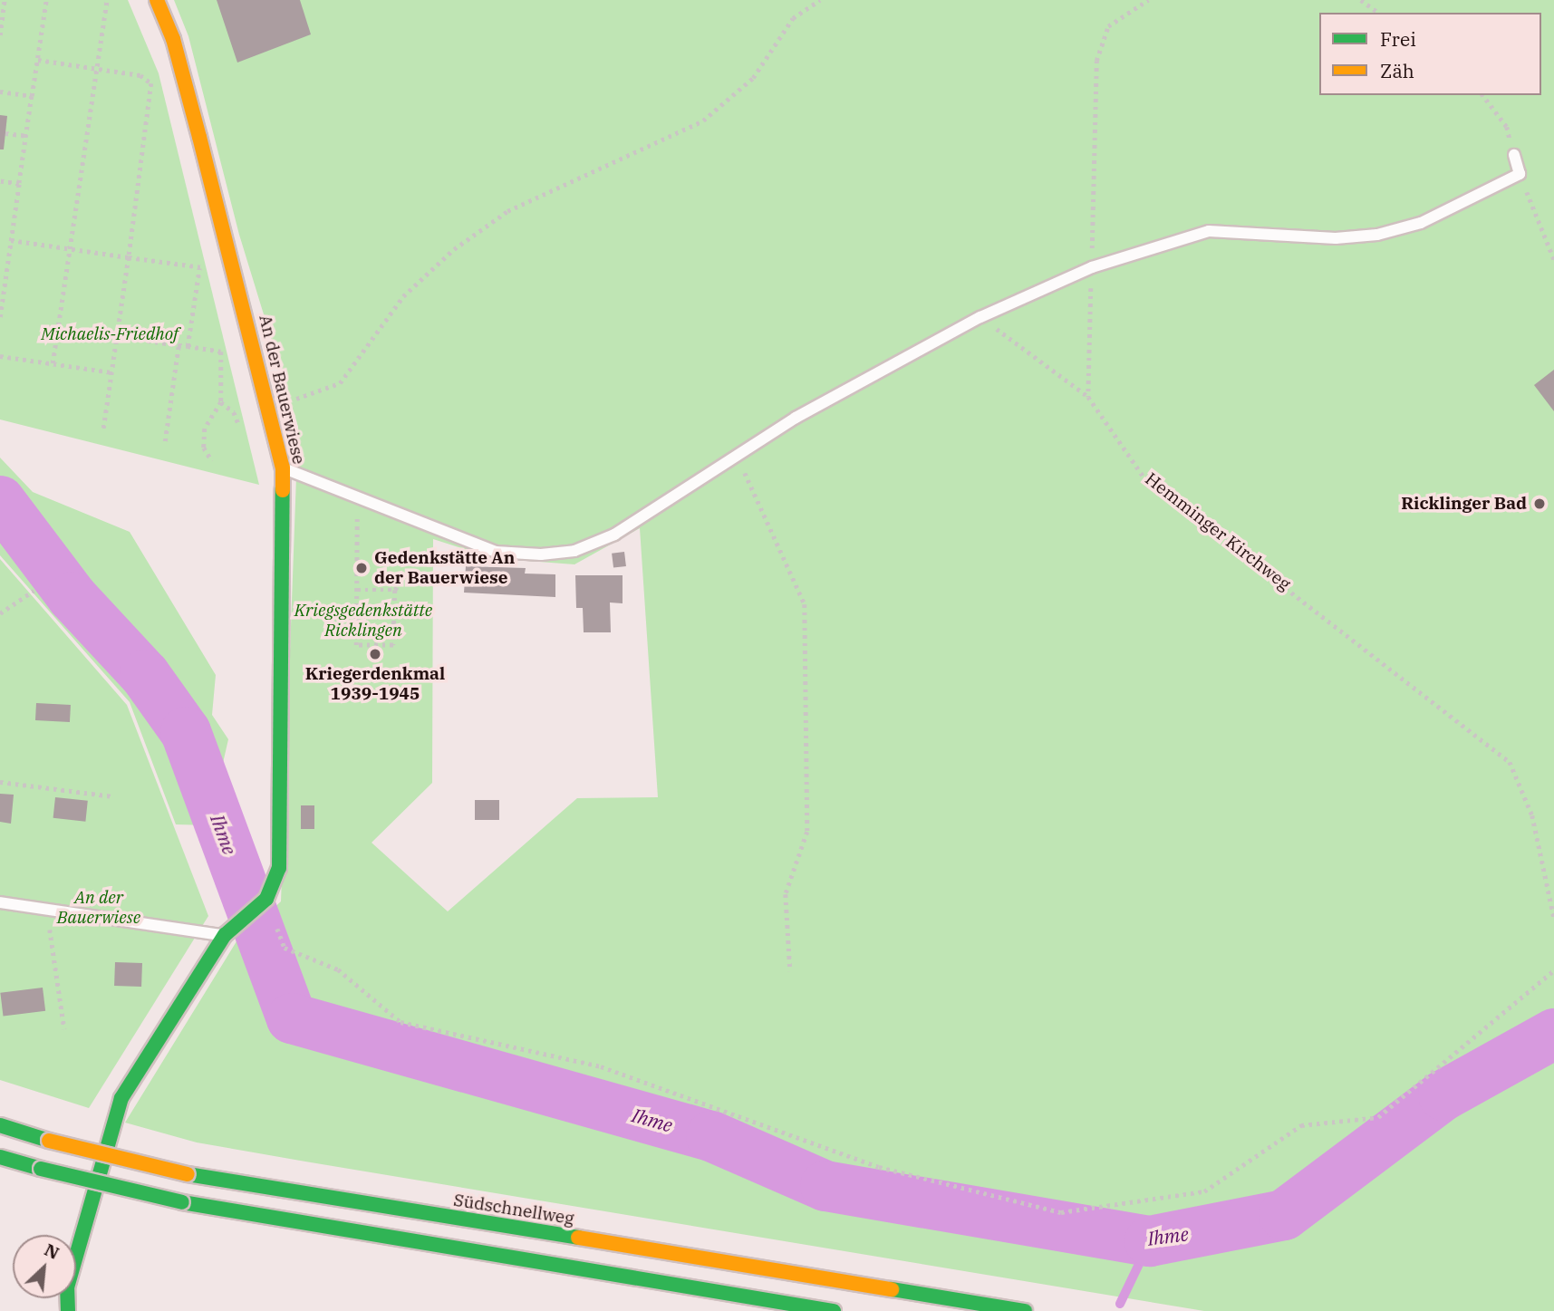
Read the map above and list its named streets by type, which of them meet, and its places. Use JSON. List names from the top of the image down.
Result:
{
  "streets": {
    "main road": ["An der Bauerwiese", "Südschnellweg"],
    "path": ["Hemminger Kirchweg"]
  },
  "water": ["Ihme"],
  "parks": ["Michaelis-Friedhof", "Kriegsgedenkstätte Ricklingen", "An der Bauerwiese"],
  "places": ["Ricklinger Bad", "Gedenkstätte An der Bauerwiese", "Kriegerdenkmal 1939-1945"],
  "legend": ["Frei", "Zäh"],
  "north": "top right"
}
